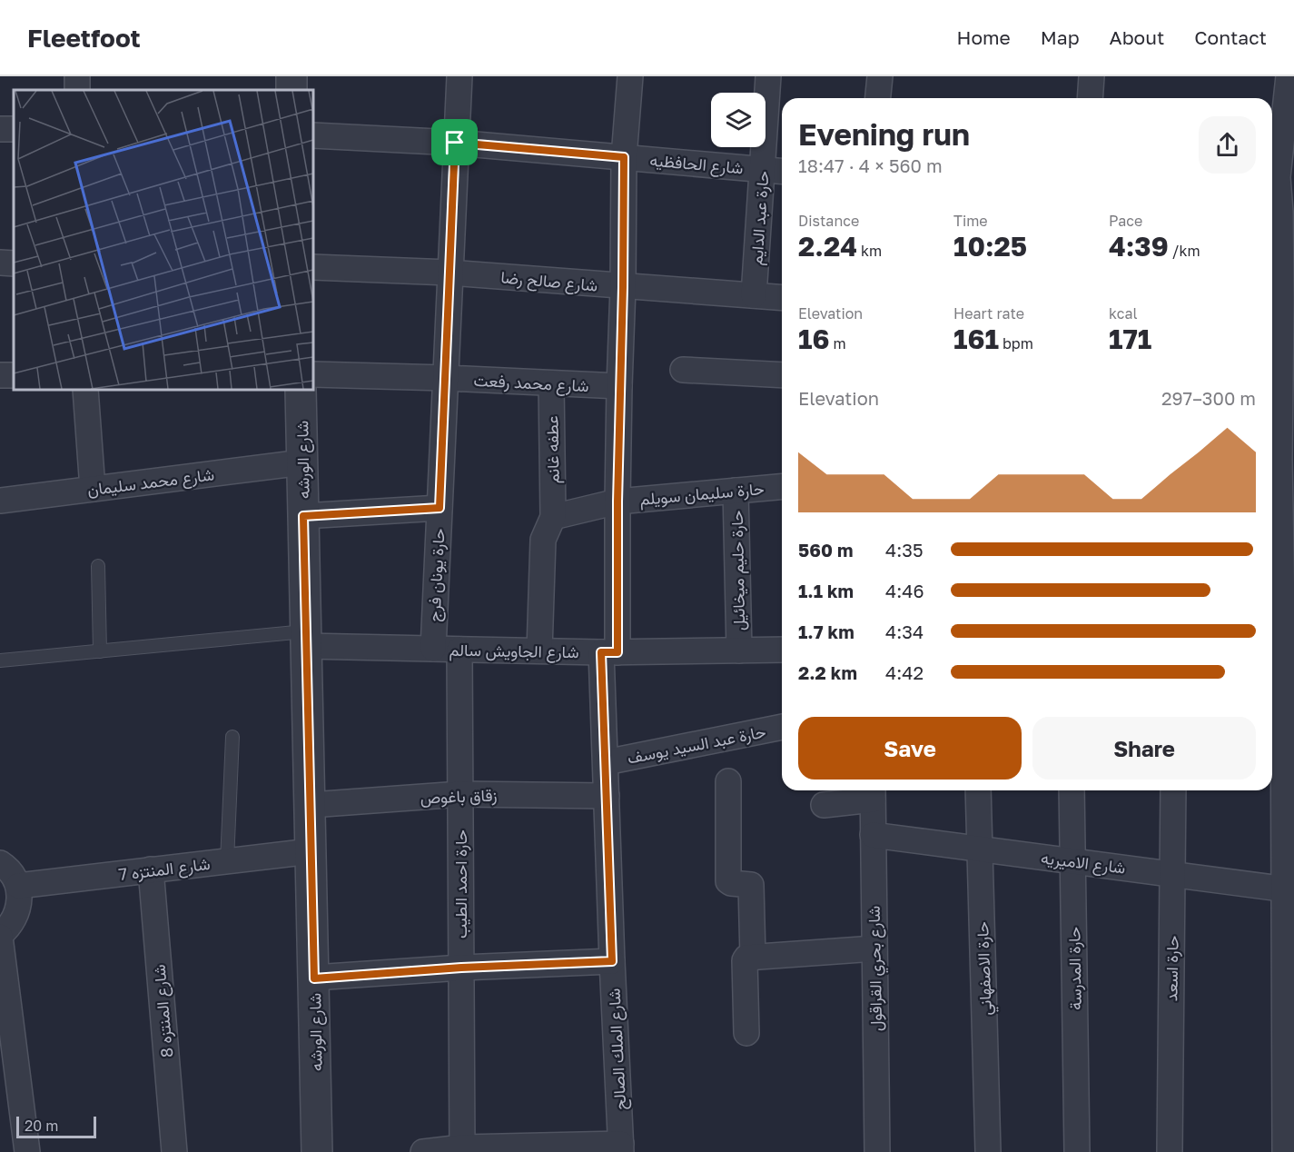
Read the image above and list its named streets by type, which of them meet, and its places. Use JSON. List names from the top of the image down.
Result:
{
  "streets": {
    "street": [
      "شارع الحافظيه",
      "حارة عبد الدايم",
      "شارع صالح رضا",
      "شارع محمد رفعت",
      "عطفه غانم",
      "شارع الورشه",
      "شارع محمد سليمان",
      "حارة سليمان سويلم",
      "حارة حليم ميخائيل",
      "حارة يونان فرج",
      "شارع الجاويش سالم",
      "حارة عبد السيد يوسف",
      "زقاق باغوص",
      "شارع الاميريه",
      "شارع المنتزه 7",
      "حارة احمد الطيب",
      "شارع بحري القراقول",
      "حارة الاصفهاني",
      "حارة المدرسة",
      "حارة اسعد",
      "شارع المنتزه 8",
      "شارع الملك الصالح"
    ]
  },
  "crossings": [
    ["شارع الحافظيه", "حارة عبد الدايم"],
    ["شارع الحافظيه", "حارة يونان فرج"],
    ["شارع الحافظيه", "شارع الملك الصالح"],
    ["حارة عبد الدايم", "شارع صالح رضا"],
    ["شارع صالح رضا", "حارة يونان فرج"],
    ["شارع صالح رضا", "شارع الملك الصالح"],
    ["شارع محمد رفعت", "عطفه غانم"],
    ["شارع محمد رفعت", "حارة يونان فرج"],
    ["شارع محمد رفعت", "شارع الملك الصالح"],
    ["عطفه غانم", "حارة سليمان سويلم"],
    ["شارع الورشه", "شارع محمد سليمان"],
    ["شارع الورشه", "شارع الجاويش سالم"],
    ["شارع الورشه", "زقاق باغوص"],
    ["شارع الورشه", "شارع المنتزه 7"],
    ["حارة سليمان سويلم", "حارة حليم ميخائيل"],
    ["حارة سليمان سويلم", "شارع الملك الصالح"],
    ["حارة حليم ميخائيل", "شارع الجاويش سالم"],
    ["حارة يونان فرج", "شارع الجاويش سالم"],
    ["شارع الجاويش سالم", "حارة احمد الطيب"],
    ["شارع الجاويش سالم", "شارع الملك الصالح"],
    ["حارة عبد السيد يوسف", "شارع الملك الصالح"],
    ["زقاق باغوص", "حارة احمد الطيب"],
    ["زقاق باغوص", "شارع الملك الصالح"],
    ["شارع الاميريه", "شارع بحري القراقول"],
    ["شارع الاميريه", "حارة الاصفهاني"],
    ["شارع الاميريه", "حارة المدرسة"],
    ["شارع الاميريه", "حارة اسعد"],
    ["شارع المنتزه 7", "شارع المنتزه 8"]
  ],
  "scale_bar": "20 m",
  "page": {
    "header": "Fleetfoot",
    "nav": [
      "Home",
      "Map",
      "About",
      "Contact"
    ],
    "heading": ["Evening run", "18:47 · 4 × 560 m"],
    "stats": [
      ["Distance", "2.24 km"],
      ["Time", "10:25"],
      ["Pace", "4:39 /km"],
      ["Elevation", "16 m"],
      ["Heart rate", "161 bpm"],
      ["kcal", "171"]
    ],
    "chart": ["Elevation", "297–300 m"],
    "list": [
      {
        "name": "560 m",
        "note": "4:35"
      },
      {
        "name": "1.1 km",
        "note": "4:46"
      },
      {
        "name": "1.7 km",
        "note": "4:34"
      },
      {
        "name": "2.2 km",
        "note": "4:42"
      }
    ],
    "buttons": ["Save", "Share"],
    "scale": "20 m"
  }
}
